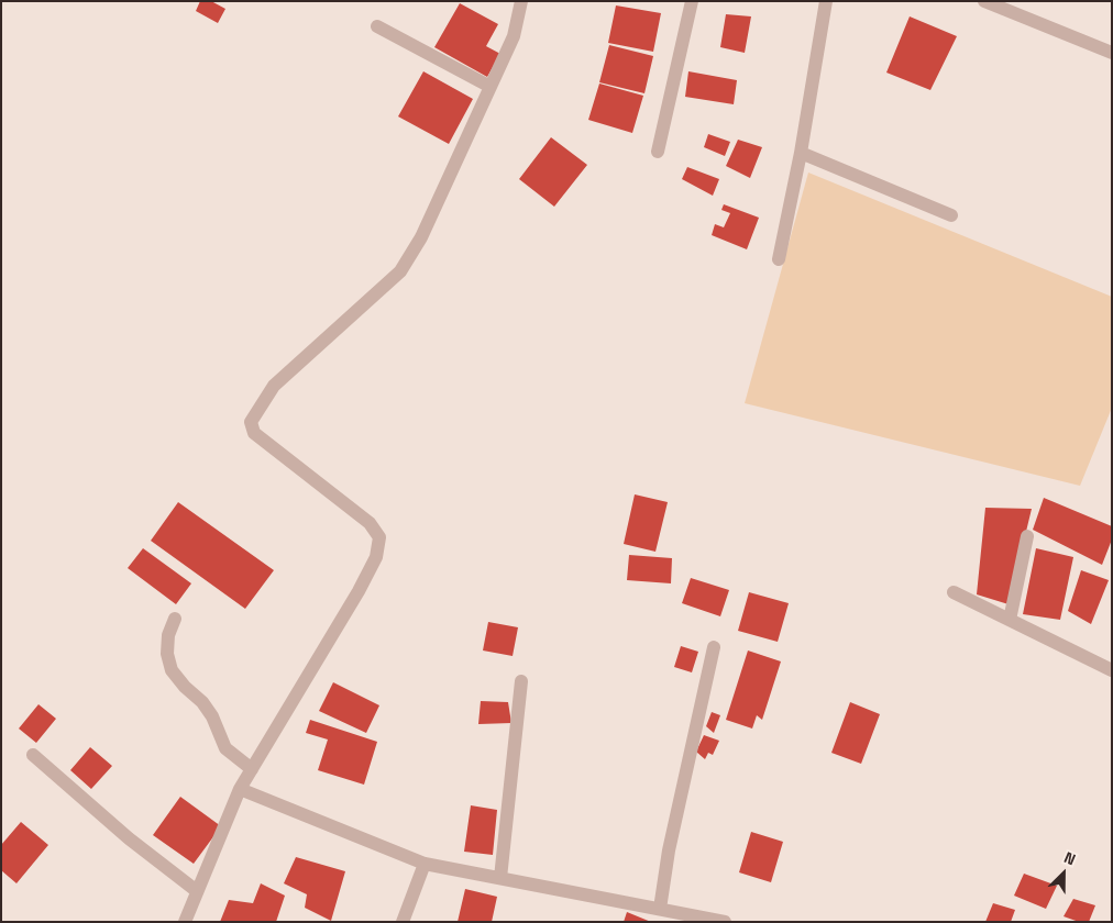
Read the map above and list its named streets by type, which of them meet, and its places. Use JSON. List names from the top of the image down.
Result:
{
  "north": "top right"
}
